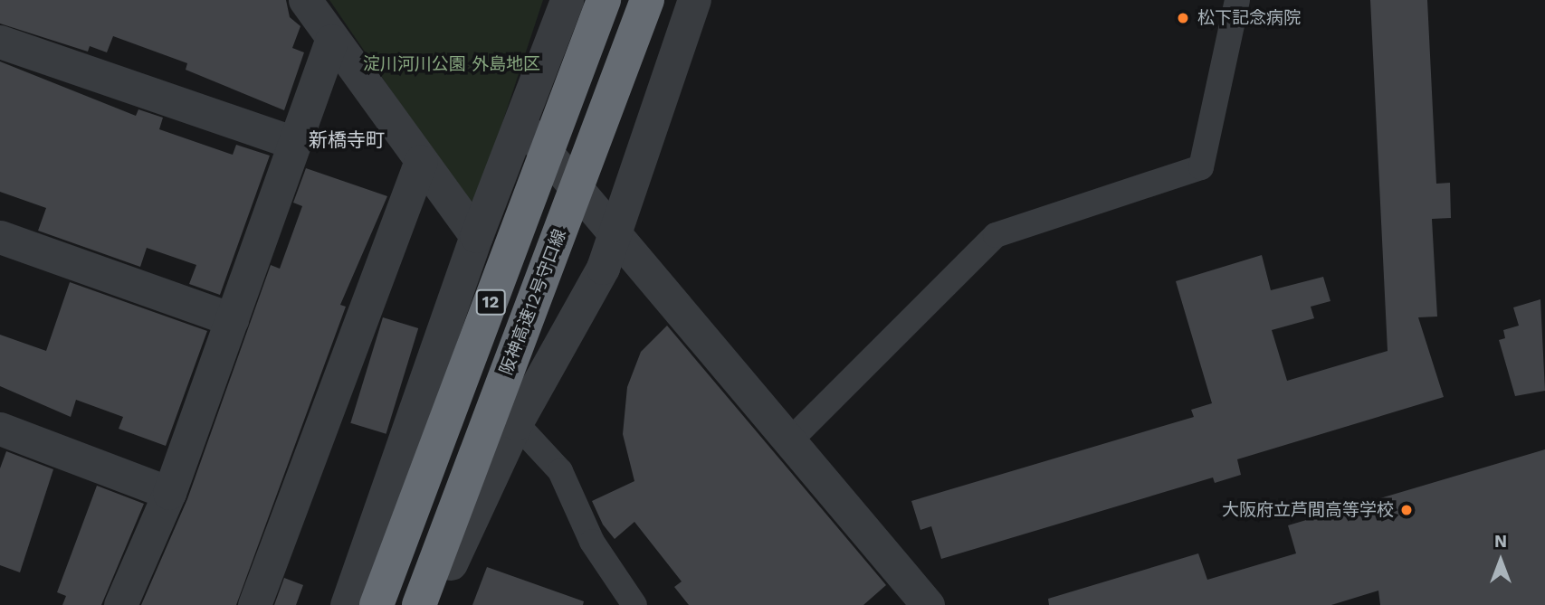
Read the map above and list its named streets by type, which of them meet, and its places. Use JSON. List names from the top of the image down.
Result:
{
  "streets": {
    "highway": ["12", "阪神高速12号守口線"]
  },
  "districts": ["新橋寺町"],
  "parks": ["淀川河川公園 外島地区"],
  "places": ["松下記念病院", "大阪府立芦間高等学校"],
  "north": "top"
}
